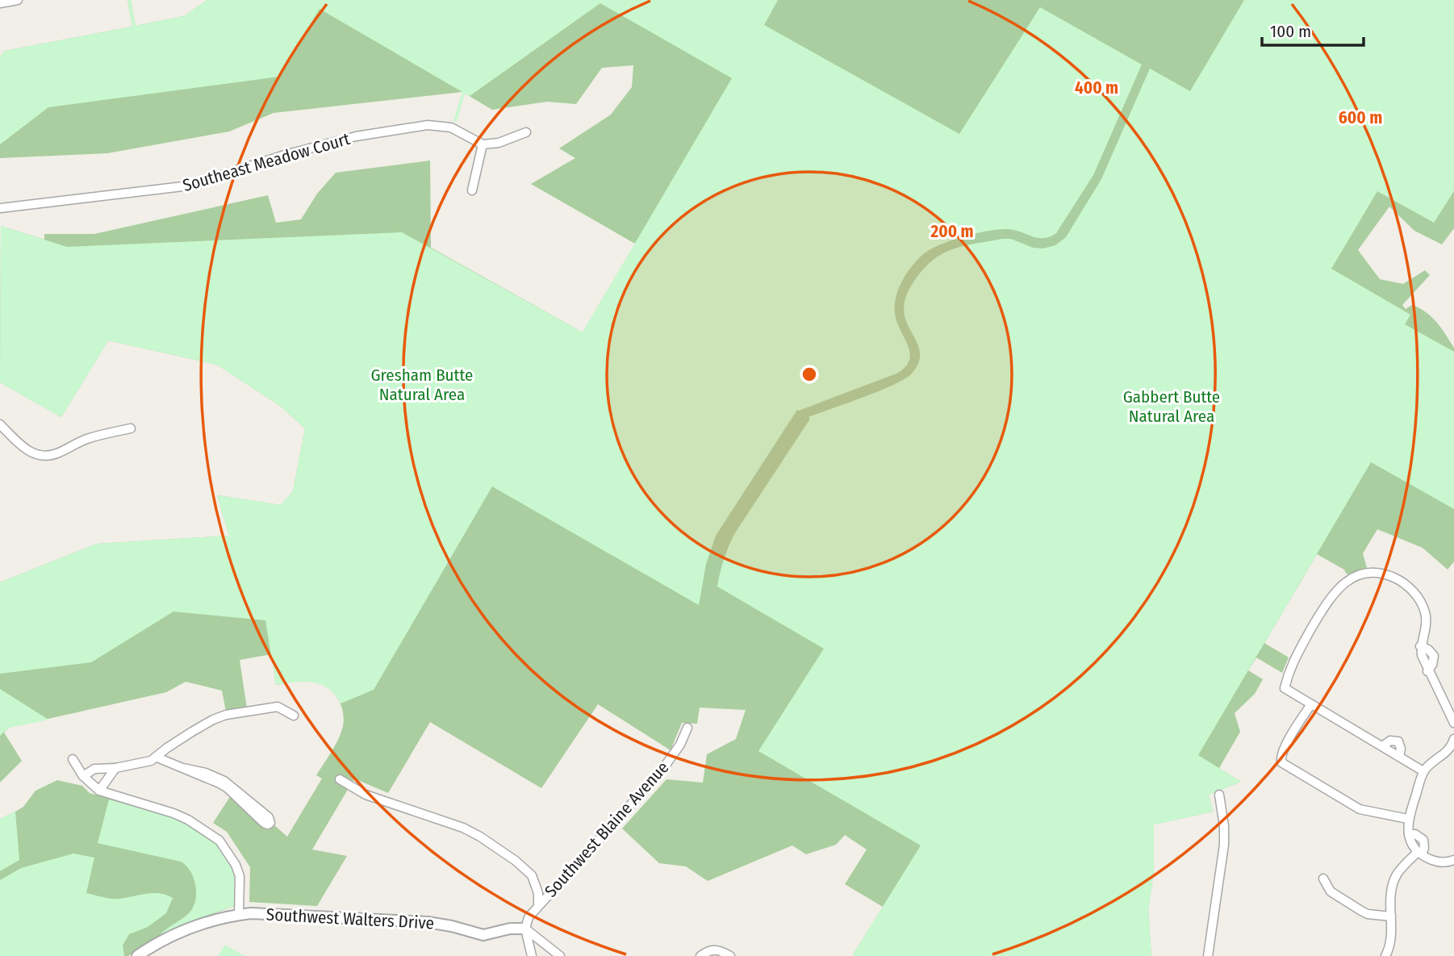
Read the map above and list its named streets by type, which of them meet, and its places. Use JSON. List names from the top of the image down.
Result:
{
  "streets": {
    "street": ["Southeast Meadow Court", "Southwest Blaine Avenue", "Southwest Walters Drive"]
  },
  "crossings": [
    ["Southwest Blaine Avenue", "Southwest Walters Drive"]
  ],
  "parks": ["Gresham Butte Natural Area", "Gabbert Butte Natural Area"],
  "scale_bar": "100 m",
  "rings": ["400 m", "600 m", "200 m"]
}
